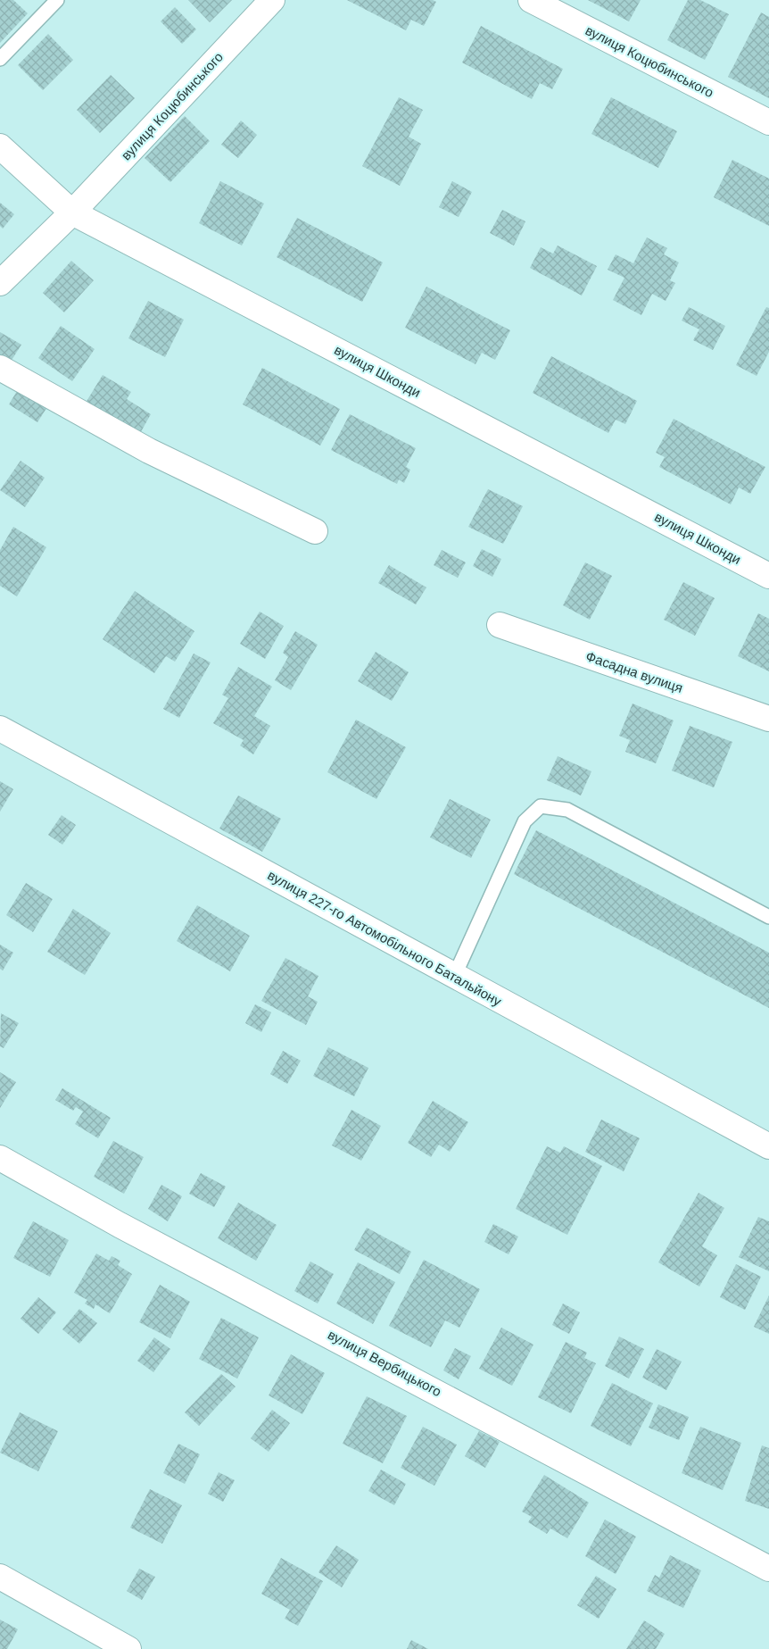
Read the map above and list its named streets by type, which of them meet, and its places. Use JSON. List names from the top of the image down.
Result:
{
  "streets": {
    "street": [
      "вулиця Коцюбинського",
      "вулиця Шконди",
      "Фасадна вулиця",
      "вулиця 227-го Автомобільного Батальйону",
      "вулиця Вербицького"
    ]
  },
  "crossings": [
    ["вулиця Коцюбинського", "вулиця Шконди"]
  ]
}
